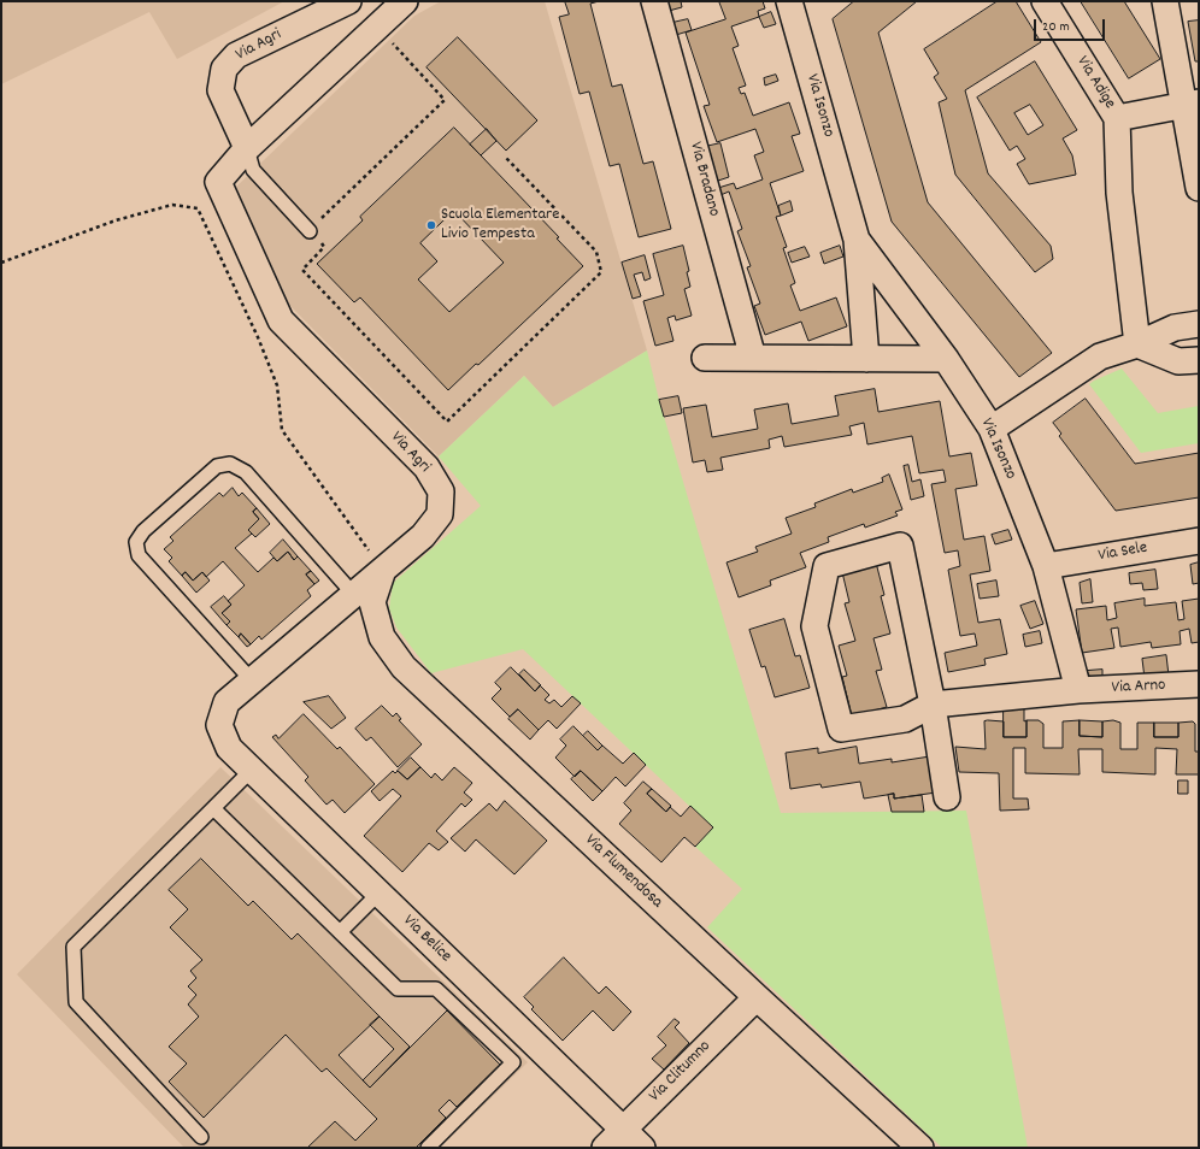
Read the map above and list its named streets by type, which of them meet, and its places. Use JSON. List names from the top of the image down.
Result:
{
  "streets": {
    "street": [
      "Via Agri",
      "Via Adige",
      "Via Isonzo",
      "Via Bradano",
      "Via Sele",
      "Via Arno",
      "Via Flumendosa",
      "Via Belice",
      "Via Clitumno"
    ]
  },
  "crossings": [
    ["Via Agri", "Via Flumendosa"],
    ["Via Agri", "Via Belice"],
    ["Via Isonzo", "Via Sele"],
    ["Via Isonzo", "Via Arno"],
    ["Via Flumendosa", "Via Clitumno"],
    ["Via Belice", "Via Clitumno"]
  ],
  "places": ["Scuola Elementare Livio Tempesta"],
  "scale_bar": "20 m"
}
